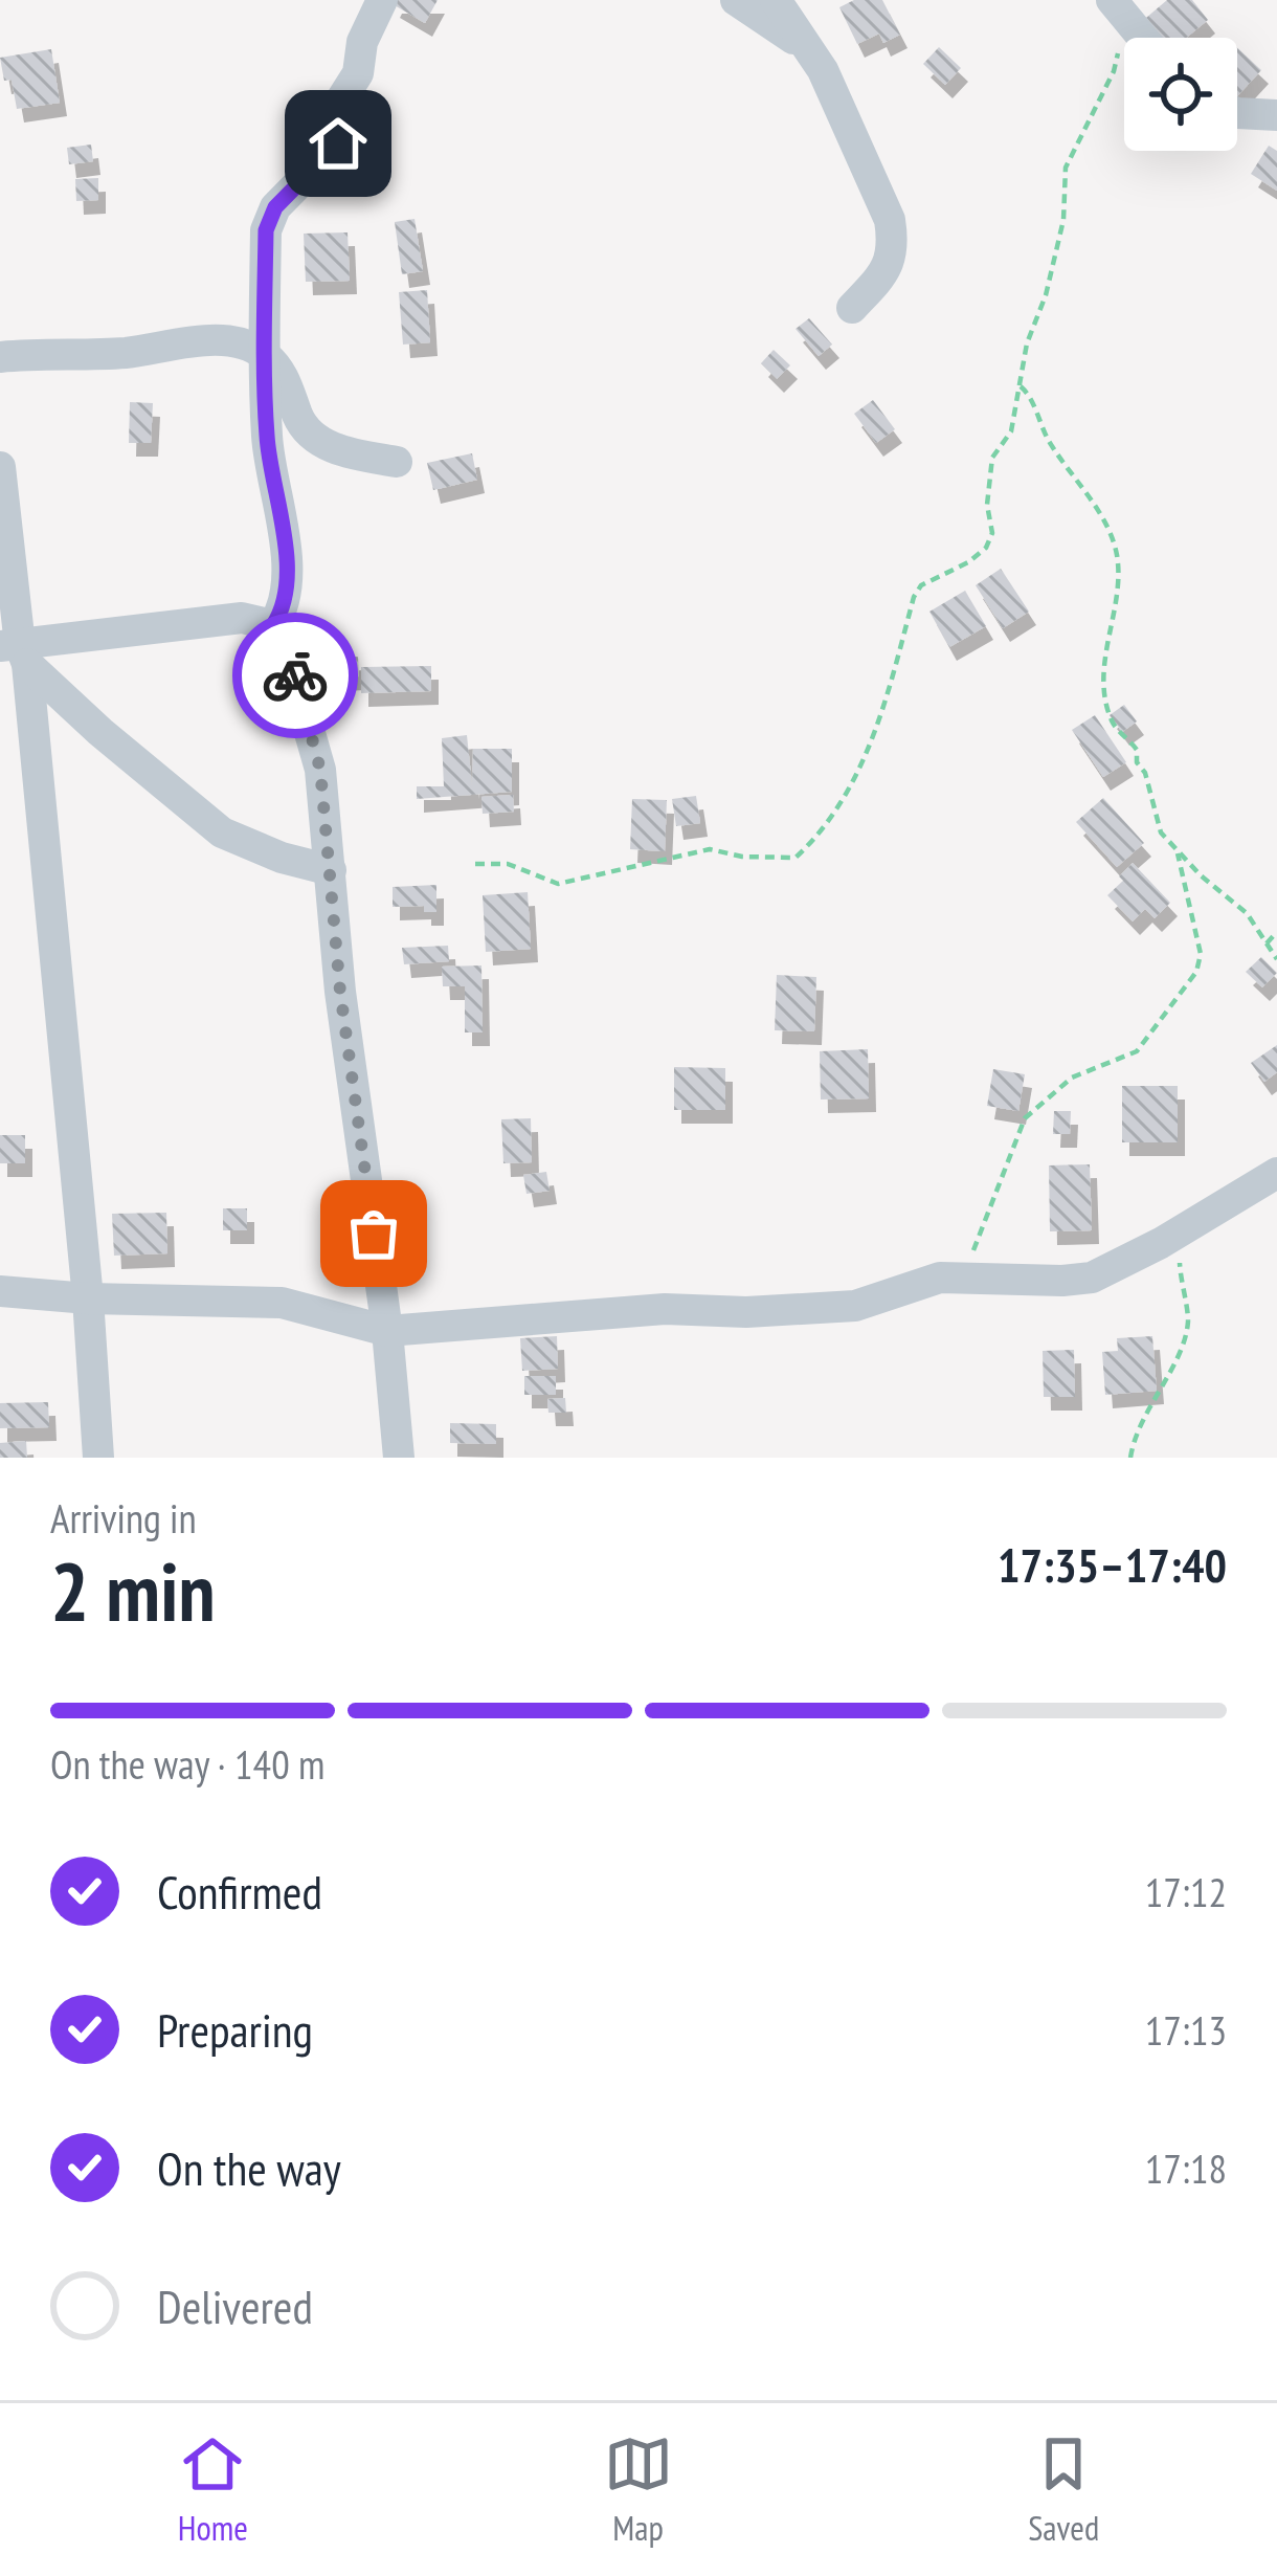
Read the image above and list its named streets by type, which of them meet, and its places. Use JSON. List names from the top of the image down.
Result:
{
  "page": {
    "heading": ["2 min", "Arriving in", "17:35–17:40"],
    "bar": "On the way · 140 m",
    "list": [
      ["Confirmed", "17:12"],
      ["Preparing", "17:13"],
      ["On the way", "17:18"],
      "Delivered"
    ],
    "tabs": ["Home", "Map", "Saved"]
  }
}
